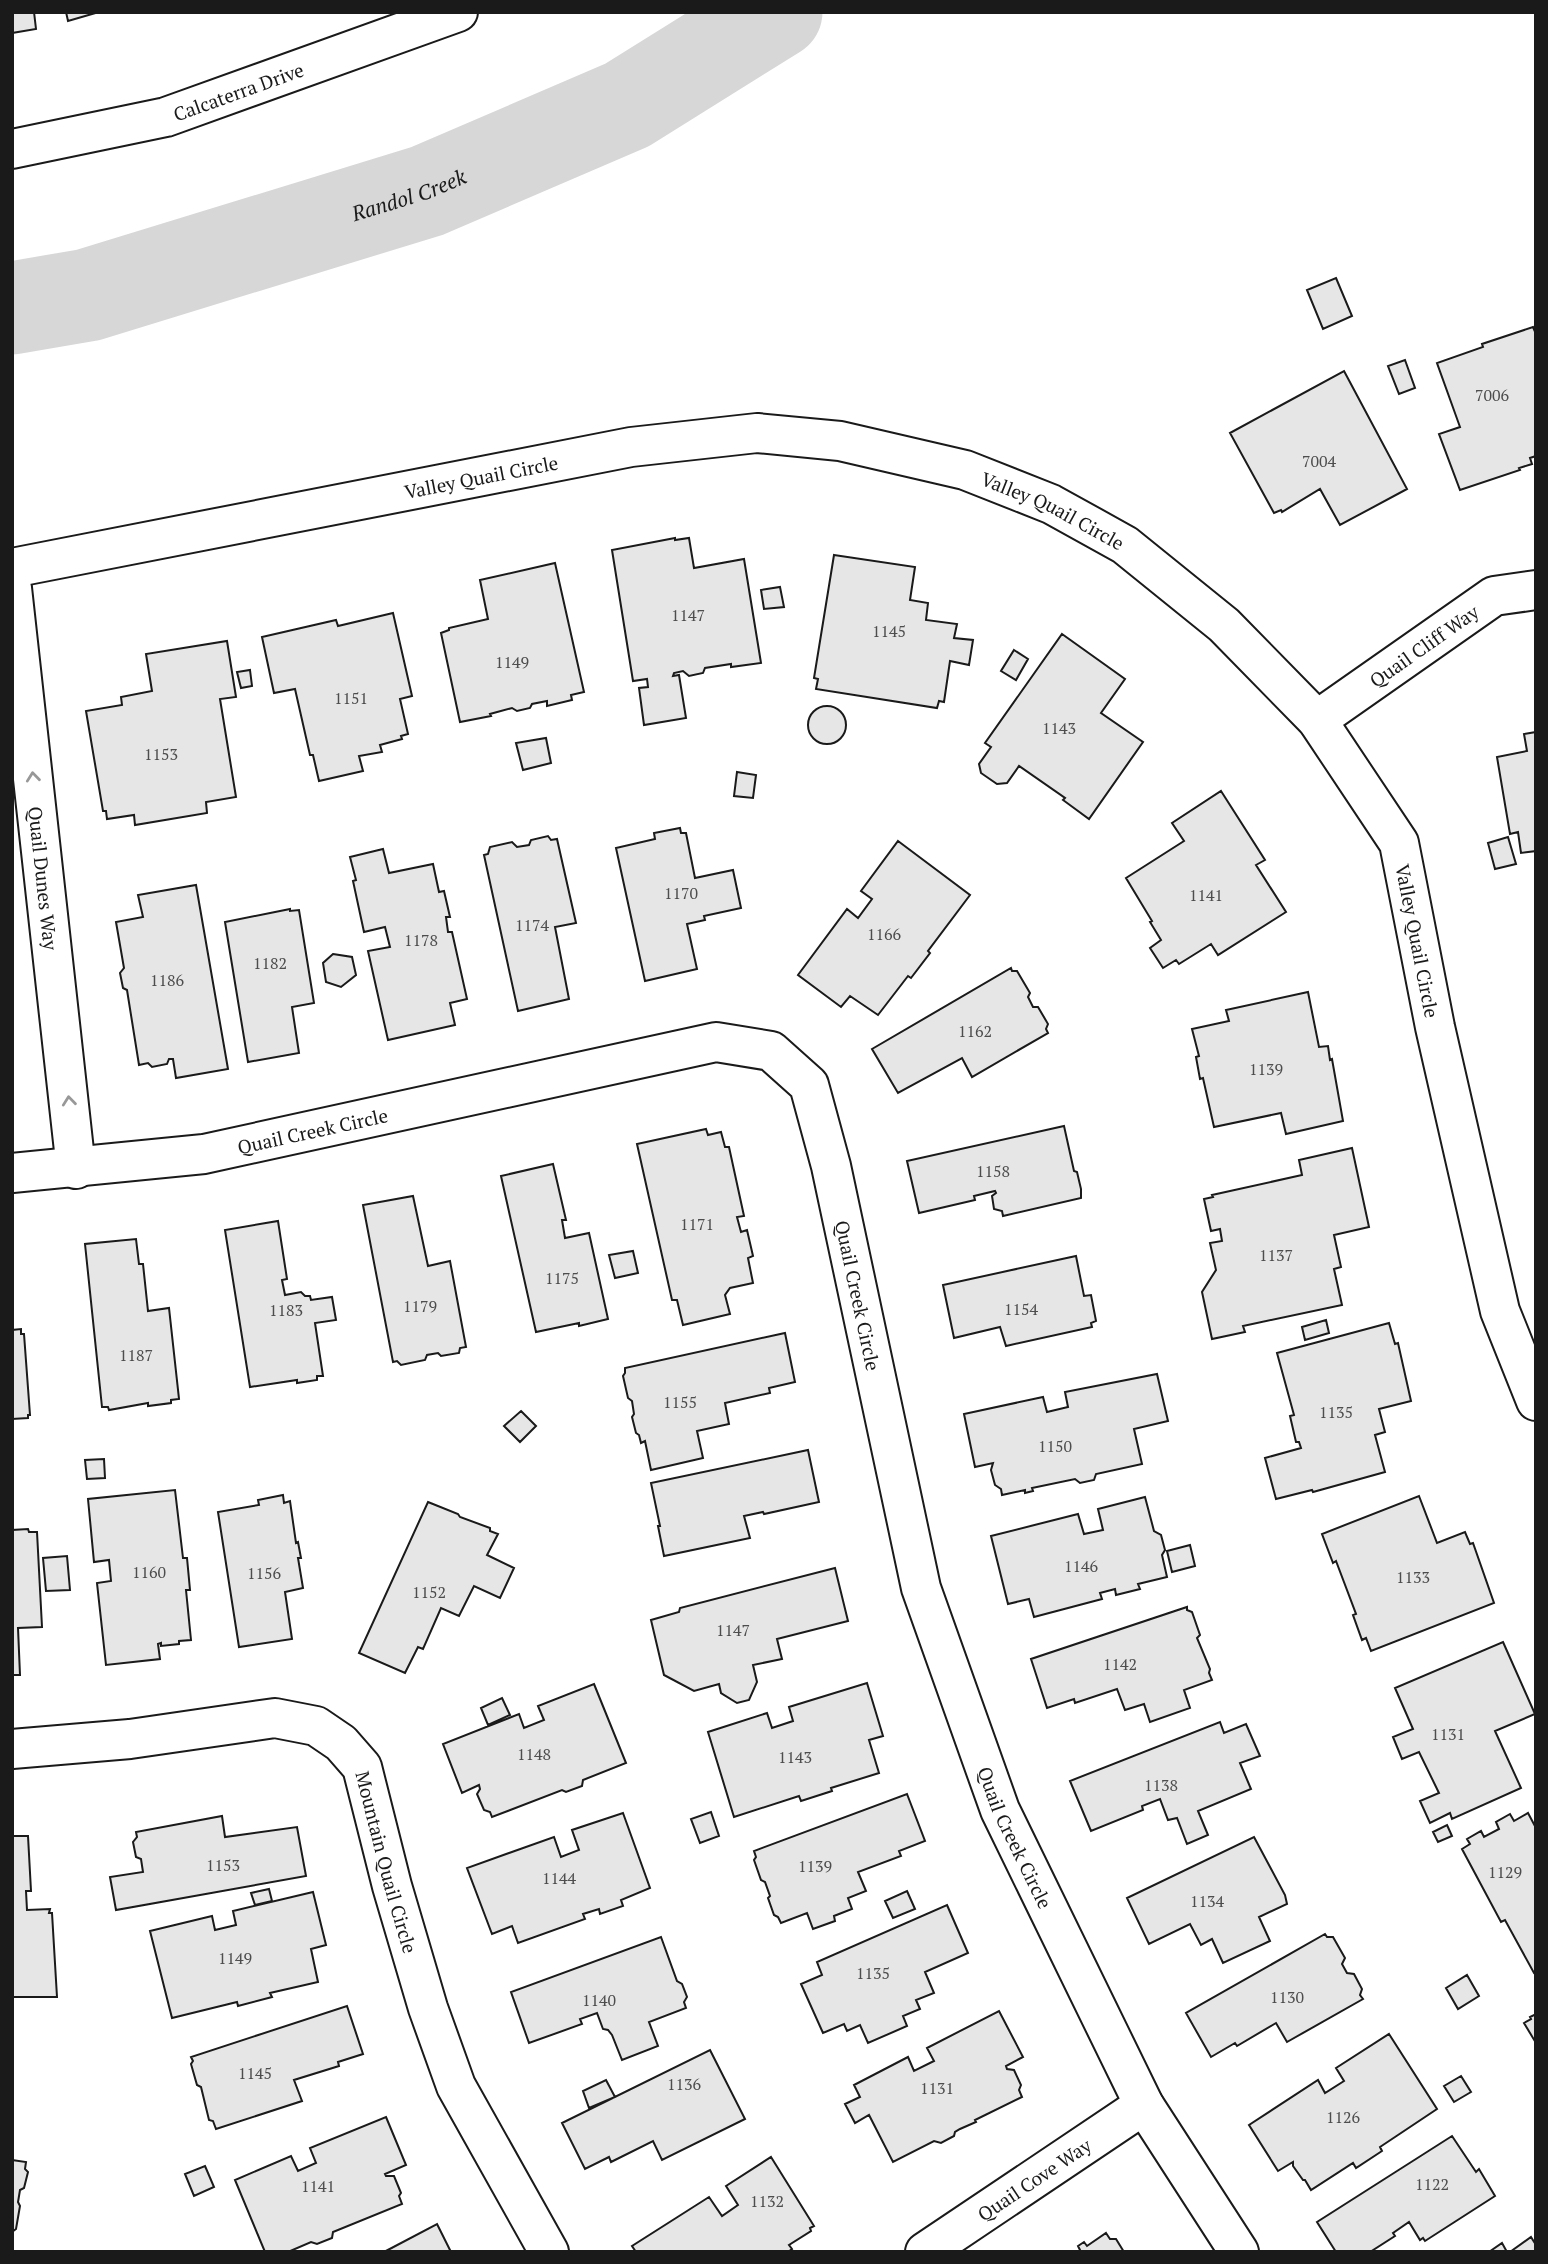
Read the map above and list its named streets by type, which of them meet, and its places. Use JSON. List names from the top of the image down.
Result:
{
  "streets": {
    "street": [
      "Calcaterra Drive",
      "Valley Quail Circle",
      "Quail Cliff Way",
      "Quail Dunes Way",
      "Quail Creek Circle",
      "Mountain Quail Circle",
      "Quail Cove Way"
    ]
  },
  "crossings": [
    ["Valley Quail Circle", "Quail Cliff Way"],
    ["Quail Dunes Way", "Quail Creek Circle"],
    ["Quail Creek Circle", "Quail Cove Way"]
  ],
  "one_way": ["Quail Dunes Way"],
  "water": ["Randol Creek"],
  "house_numbers": [
    "7006",
    "7004",
    "1147",
    "1145",
    "1149",
    "1151",
    "1143",
    "1153",
    "1170",
    "1141",
    "1174",
    "1166",
    "1178",
    "1182",
    "1186",
    "1162",
    "1139",
    "1158",
    "1171",
    "1137",
    "1175",
    "1179",
    "1154",
    "1183",
    "1187",
    "1155",
    "1135",
    "1150",
    "1146",
    "1160",
    "1156",
    "1133",
    "1152",
    "1147",
    "1142",
    "1131",
    "1148",
    "1143",
    "1138",
    "1153",
    "1139",
    "1129",
    "1144",
    "1134",
    "1149",
    "1135",
    "1130",
    "1140",
    "1145",
    "1136",
    "1131",
    "1126",
    "1122",
    "1141",
    "1132"
  ]
}
